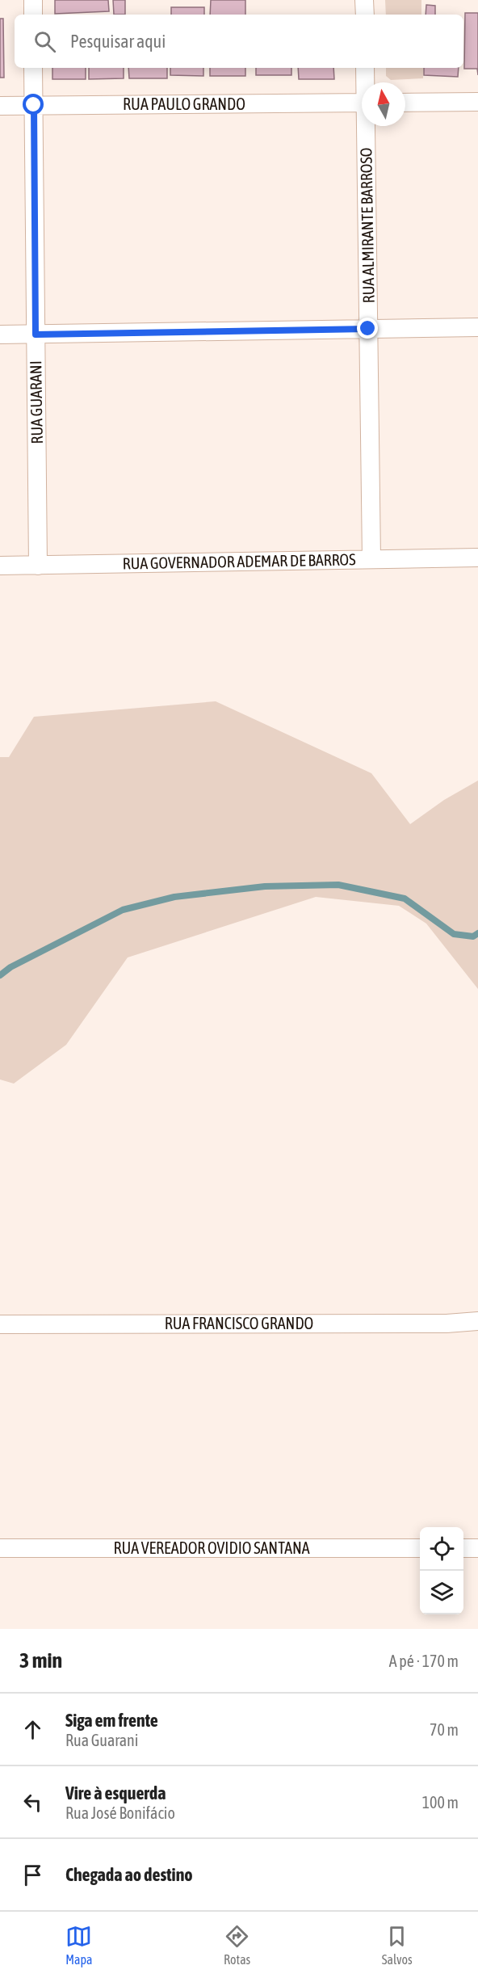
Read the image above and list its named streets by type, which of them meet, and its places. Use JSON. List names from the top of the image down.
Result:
{
  "streets": {
    "street": [
      "RUA PAULO GRANDO",
      "RUA ALMIRANTE BARROSO",
      "RUA GUARANI",
      "RUA GOVERNADOR ADEMAR DE BARROS",
      "RUA FRANCISCO GRANDO",
      "RUA VEREADOR OVIDIO SANTANA"
    ]
  },
  "crossings": [
    ["RUA PAULO GRANDO", "RUA GUARANI"],
    ["RUA ALMIRANTE BARROSO", "RUA GOVERNADOR ADEMAR DE BARROS"],
    ["RUA GUARANI", "RUA GOVERNADOR ADEMAR DE BARROS"]
  ],
  "north": "top",
  "page": {
    "search": "Pesquisar aqui",
    "heading": ["3 min", "A pé · 170 m"],
    "list": [
      ["Siga em frente", "Rua Guarani", "70 m"],
      ["Vire à esquerda", "Rua José Bonifácio", "100 m"],
      "Chegada ao destino"
    ],
    "nav": ["Mapa", "Rotas", "Salvos"]
  }
}
